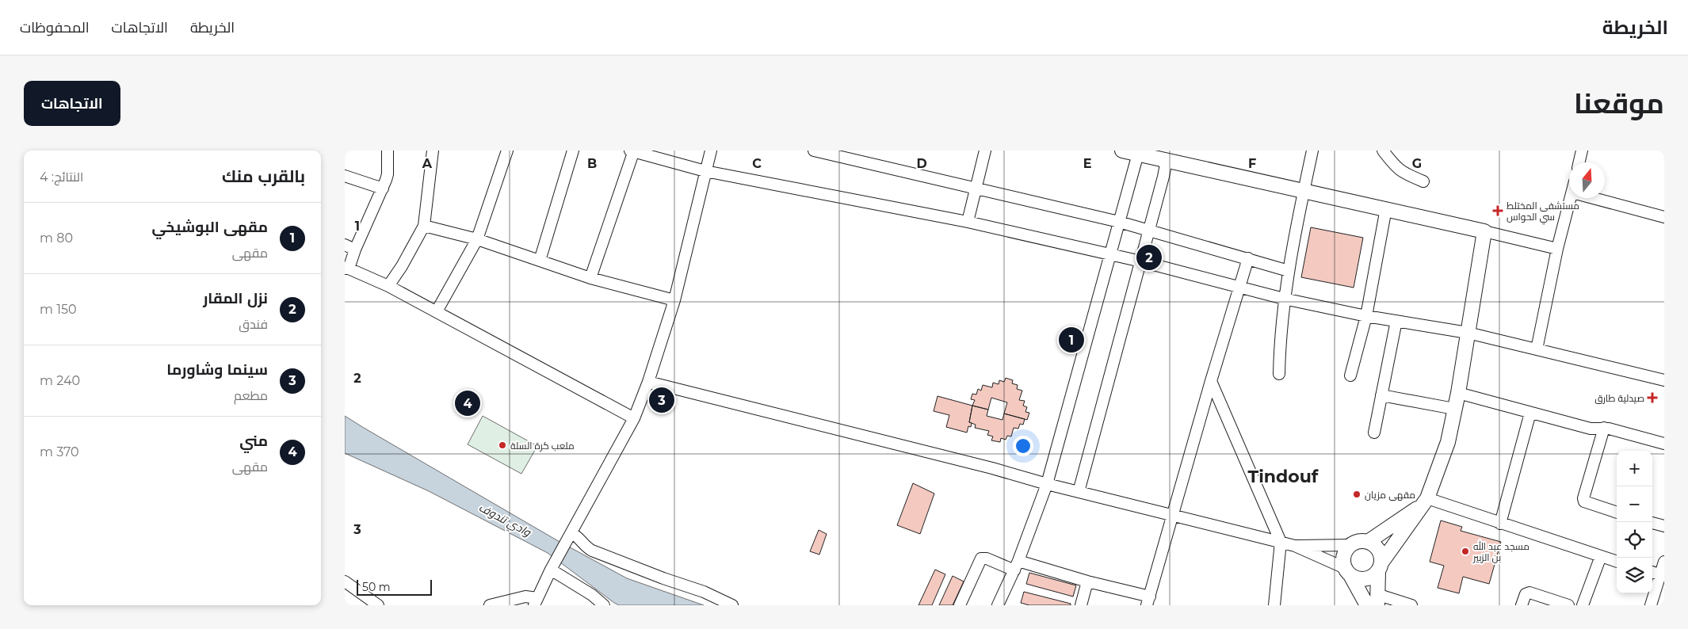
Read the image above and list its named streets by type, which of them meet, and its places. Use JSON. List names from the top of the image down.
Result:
{
  "districts": ["Tindouf"],
  "water": ["وادي تندوف"],
  "places": {
    "health": ["مستشفى المختلط سي الحواس", "صيدلية طارق"],
    "other": ["ملعب كرة السلة", "مقهى مزيان", "مسجد عبد الله بن الزبير"]
  },
  "scale_bar": "50 m",
  "north": "top",
  "page": {
    "header": "الخريطة",
    "nav": ["الخريطة", "الاتجاهات", "المحفوظات"],
    "title": "موقعنا",
    "buttons": "الاتجاهات",
    "heading": ["بالقرب منك", "النتائج: 4"],
    "list": [
      {
        "mark": "1",
        "name": "مقهى البوشيخي",
        "note": "مقهى",
        "value": "80 m"
      },
      {
        "mark": "2",
        "name": "نزل المقار",
        "note": "فندق",
        "value": "150 m"
      },
      {
        "mark": "3",
        "name": "سينما وشاورما",
        "note": "مطعم",
        "value": "240 m"
      },
      {
        "mark": "4",
        "name": "مني",
        "note": "مقهى",
        "value": "370 m"
      }
    ],
    "pins": [
      "2",
      "1",
      "3",
      "4"
    ],
    "map_buttons": ["+", "−"],
    "scale": "50 m"
  },
  "grid": {
    "columns": [
      "A",
      "B",
      "C",
      "D",
      "E",
      "F",
      "G"
    ],
    "rows": ["1", "2", "3"]
  }
}
